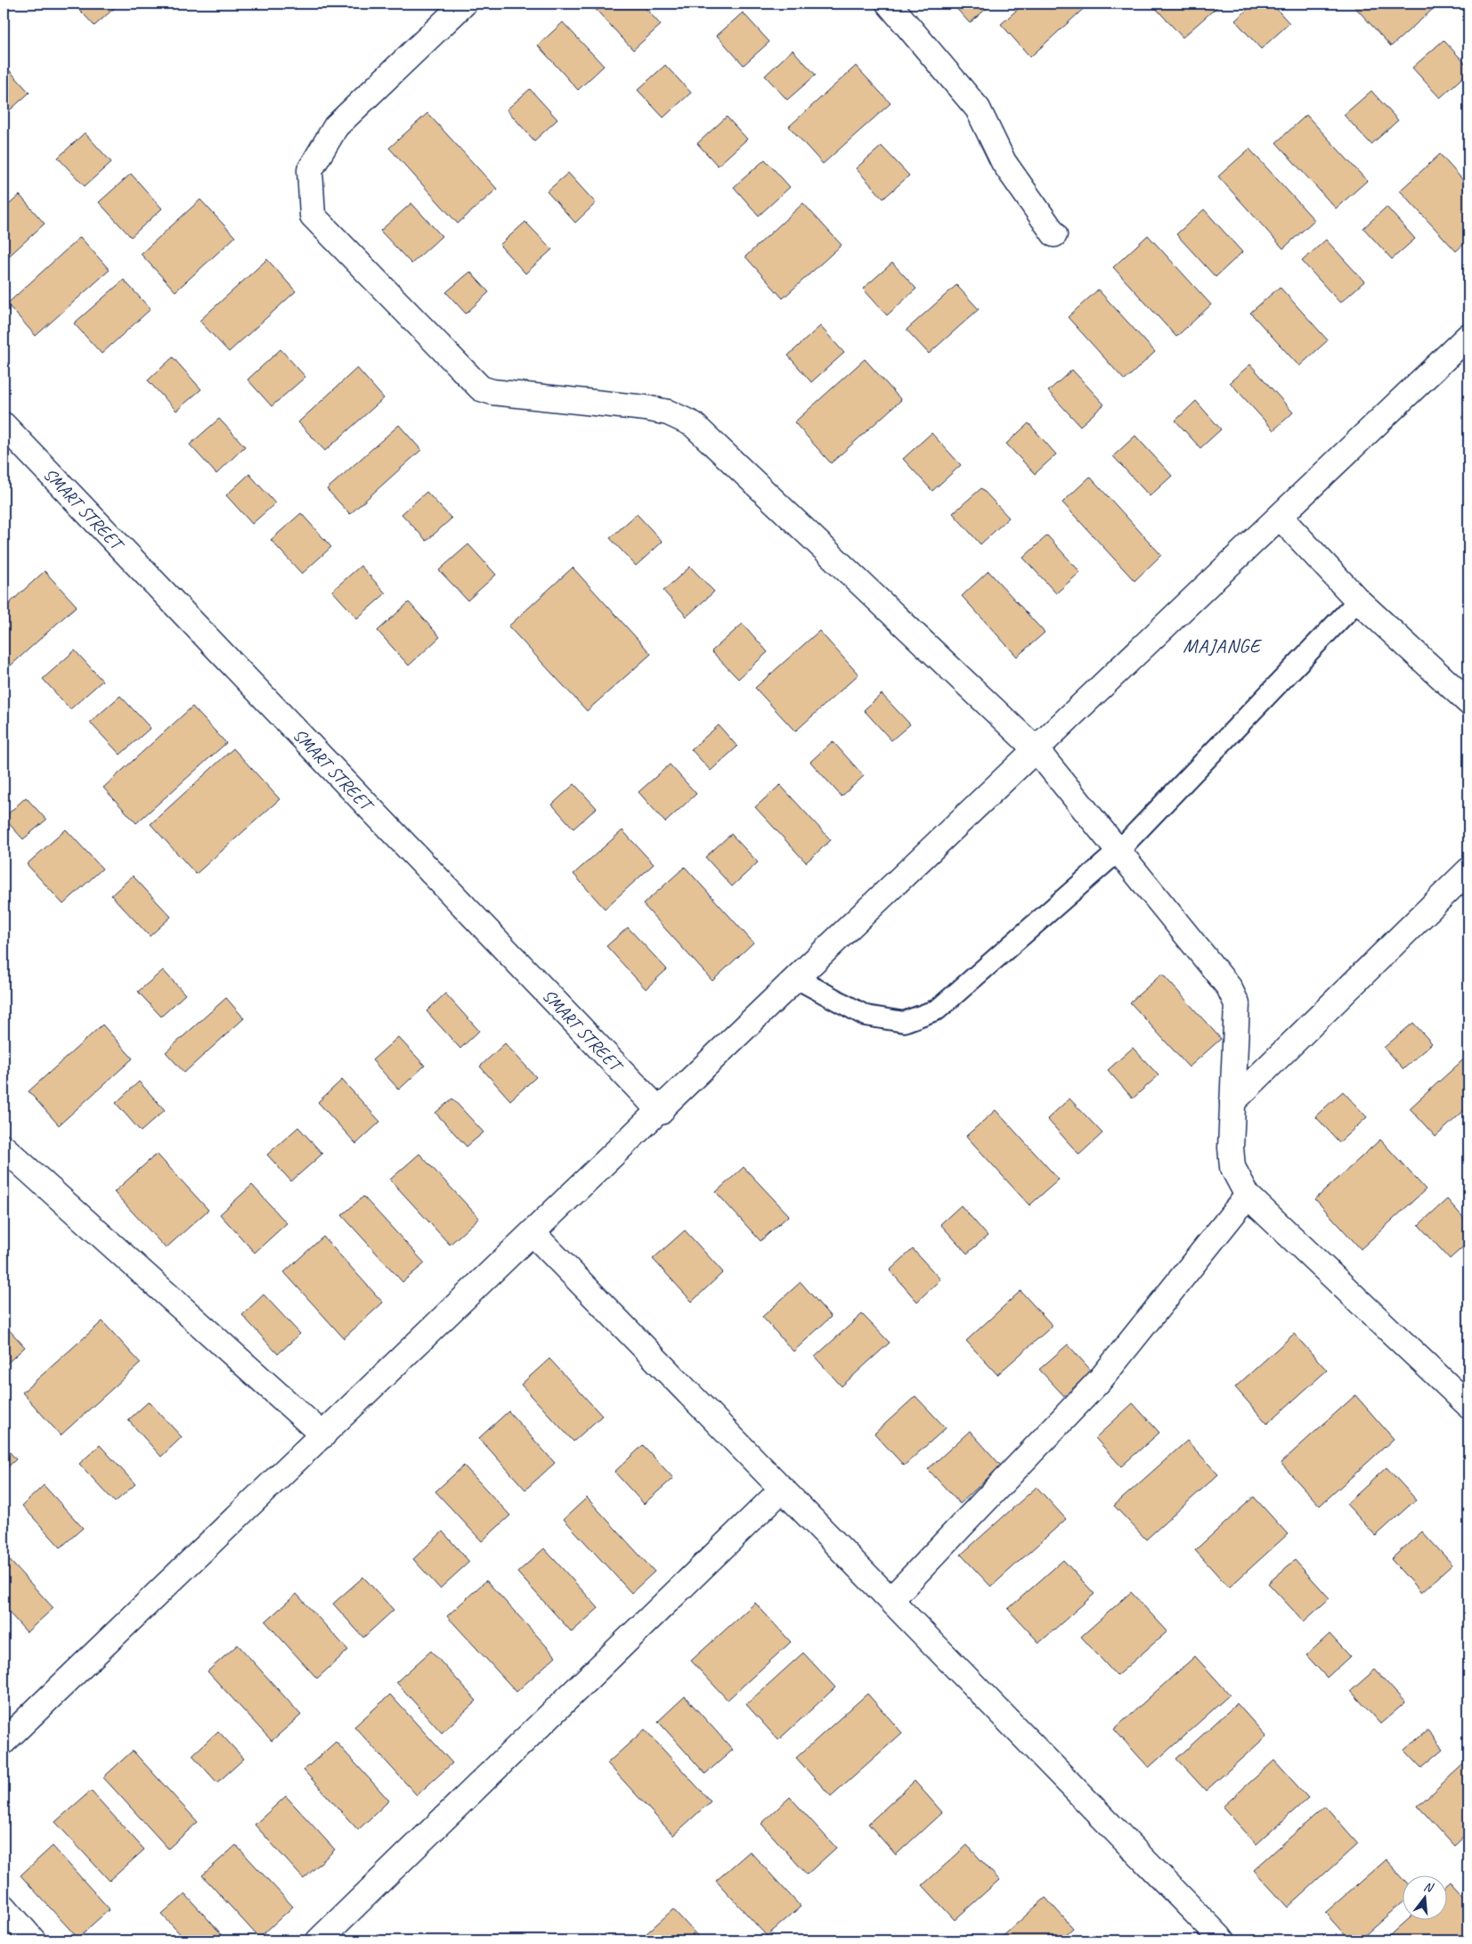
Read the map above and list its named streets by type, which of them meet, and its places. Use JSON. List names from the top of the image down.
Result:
{
  "streets": {
    "street": ["SMART STREET"]
  },
  "districts": ["MAJANGE"],
  "north": "top"
}
